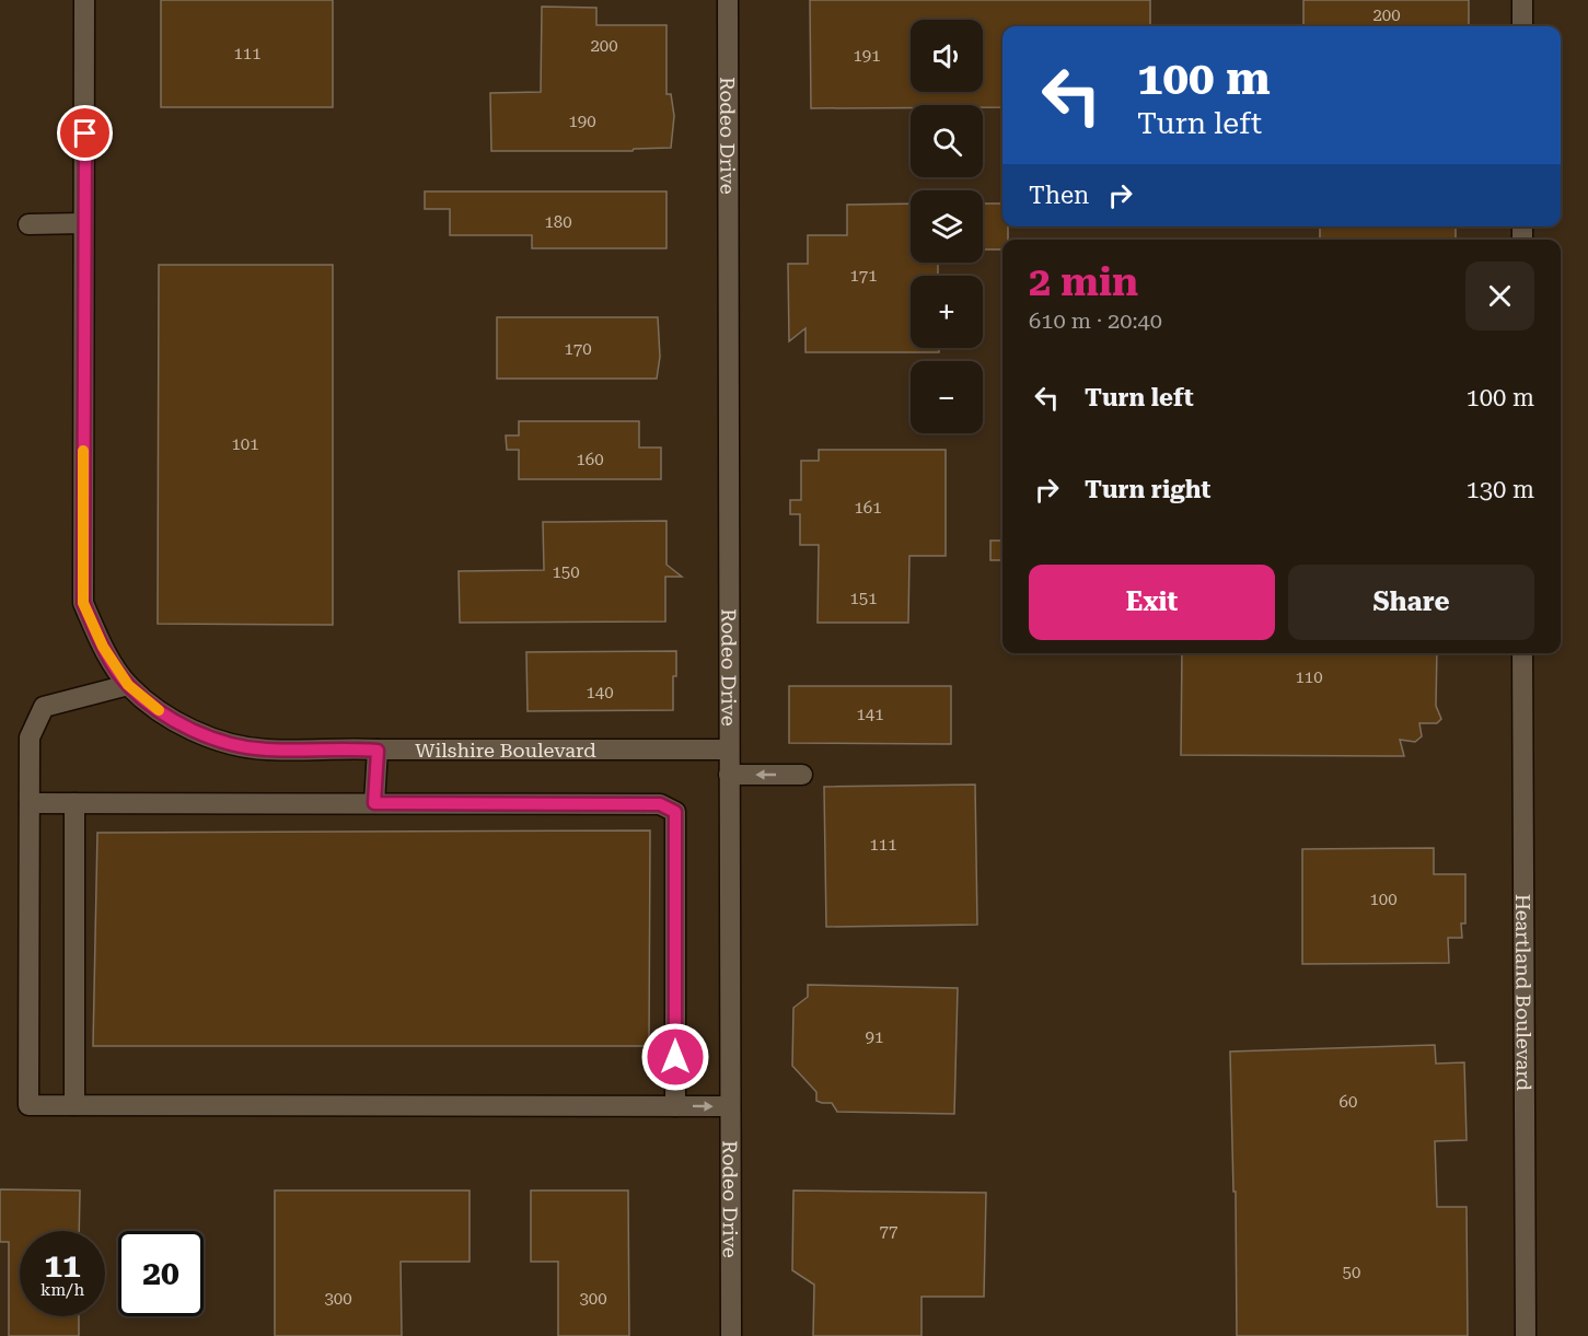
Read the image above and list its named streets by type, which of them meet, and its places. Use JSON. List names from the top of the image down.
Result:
{
  "streets": {
    "street": ["Rodeo Drive", "Wilshire Boulevard", "Heartland Boulevard"]
  },
  "crossings": [
    ["Rodeo Drive", "Wilshire Boulevard"]
  ],
  "house_numbers": [
    "200",
    "200",
    "111",
    "191",
    "190",
    "180",
    "171",
    "170",
    "101",
    "160",
    "161",
    "150",
    "151",
    "110",
    "140",
    "141",
    "111",
    "100",
    "91",
    "60",
    "77",
    "50",
    "300",
    "300"
  ],
  "page": {
    "map_buttons": ["+", "−"],
    "turn": ["100 m", "Turn left"],
    "then": "Then",
    "heading": ["2 min", "610 m · 20:40"],
    "list": [
      {
        "name": "Turn left",
        "value": "100 m"
      },
      {
        "name": "Turn right",
        "value": "130 m"
      }
    ],
    "buttons": ["Exit", "Share"],
    "speed": "11 km/h",
    "limit": "20"
  }
}
